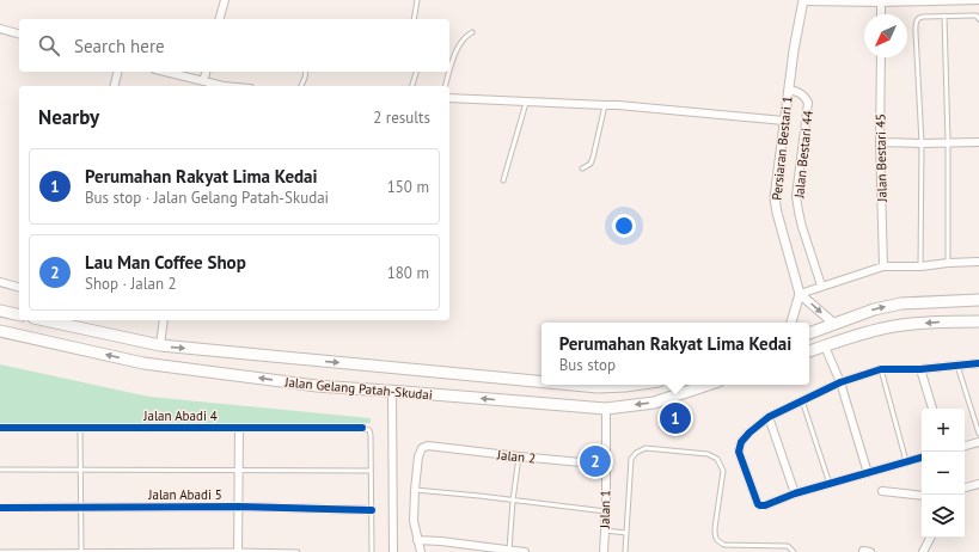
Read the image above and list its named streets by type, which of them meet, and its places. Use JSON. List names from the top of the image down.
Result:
{
  "streets": {
    "main road": ["Jalan Gelang Patah-Skudai"],
    "street": [
      "Persiaran Bestari 1",
      "Jalan Bestari 44",
      "Jalan Bestari 45",
      "Jalan Abadi 4",
      "Jalan 2",
      "Jalan Abadi 5",
      "Jalan 1"
    ]
  },
  "crossings": [
    ["Persiaran Bestari 1", "Jalan Bestari 44"],
    ["Jalan Gelang Patah-Skudai", "Jalan 1"],
    ["Jalan 2", "Jalan 1"]
  ],
  "north": "bottom left",
  "page": {
    "search": "Search here",
    "heading": ["Nearby", "2 results"],
    "list": [
      {
        "mark": "1",
        "name": "Perumahan Rakyat Lima Kedai",
        "note": "Bus stop · Jalan Gelang Patah-Skudai",
        "value": "150 m"
      },
      {
        "mark": "2",
        "name": "Lau Man Coffee Shop",
        "note": "Shop · Jalan 2",
        "value": "180 m"
      }
    ],
    "popup": ["Perumahan Rakyat Lima Kedai", "Bus stop"],
    "pins": ["1", "2"],
    "map_buttons": ["+", "−"]
  }
}
